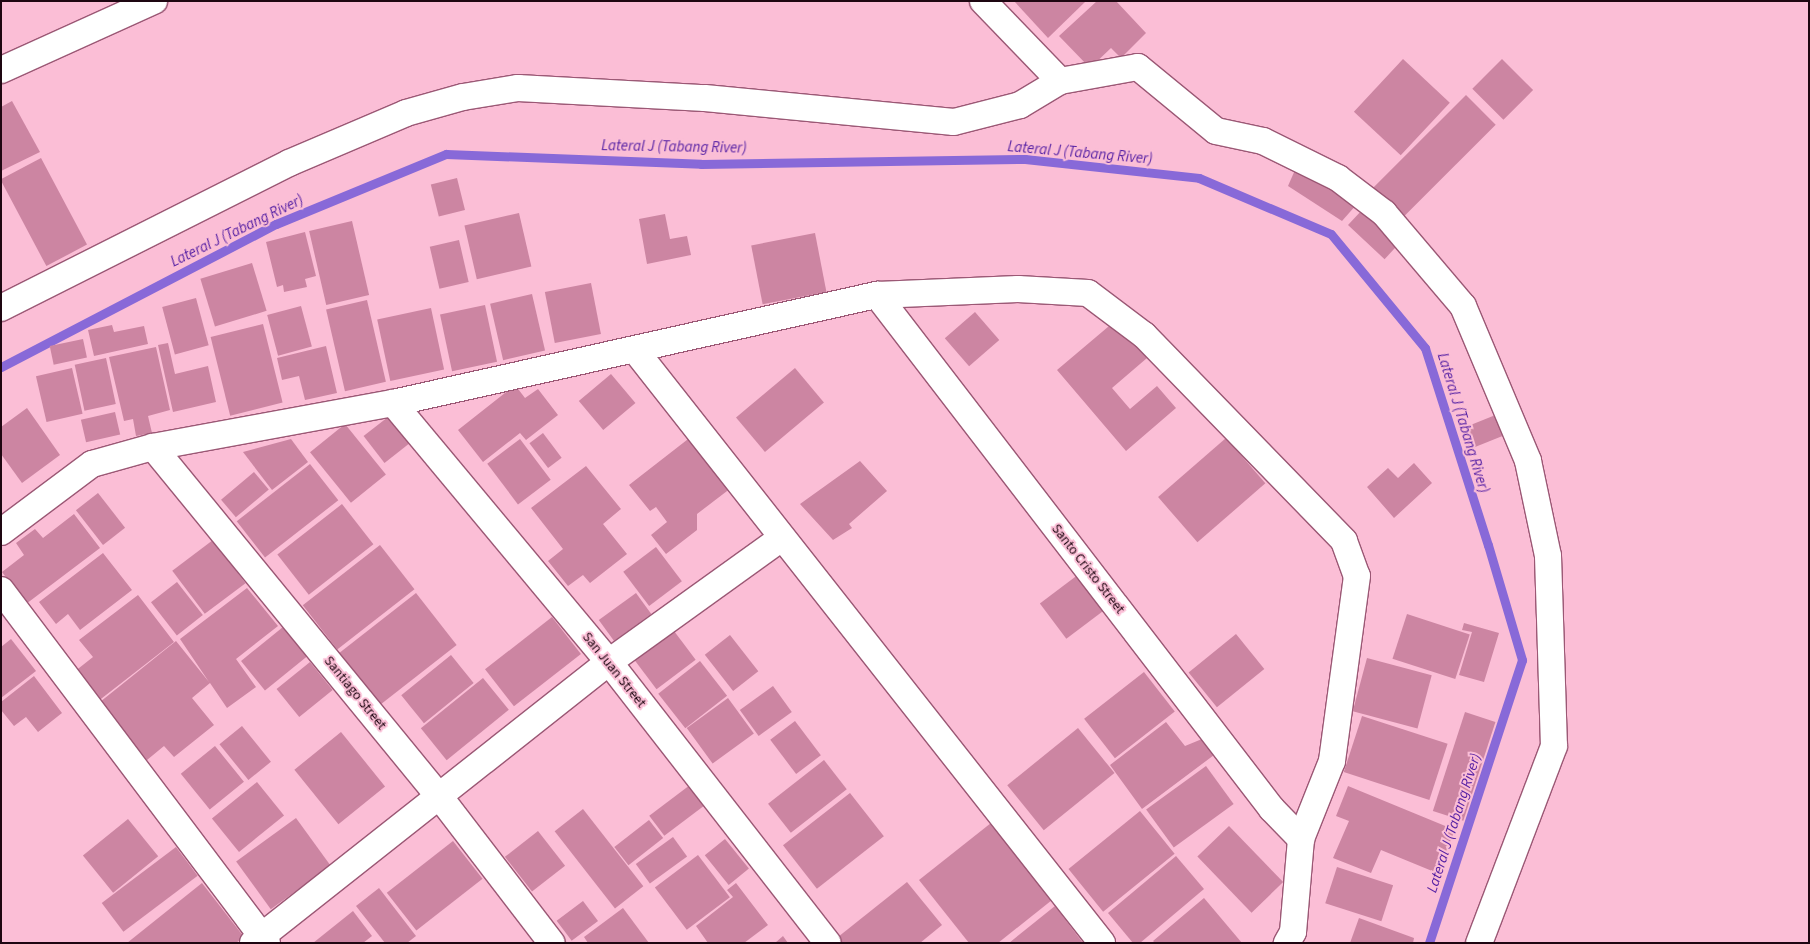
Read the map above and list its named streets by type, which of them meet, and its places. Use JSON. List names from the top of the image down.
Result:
{
  "streets": {
    "street": ["Santo Cristo Street", "San Juan Street", "Santiago Street"]
  },
  "water": ["Lateral J (Tabang River)"]
}
